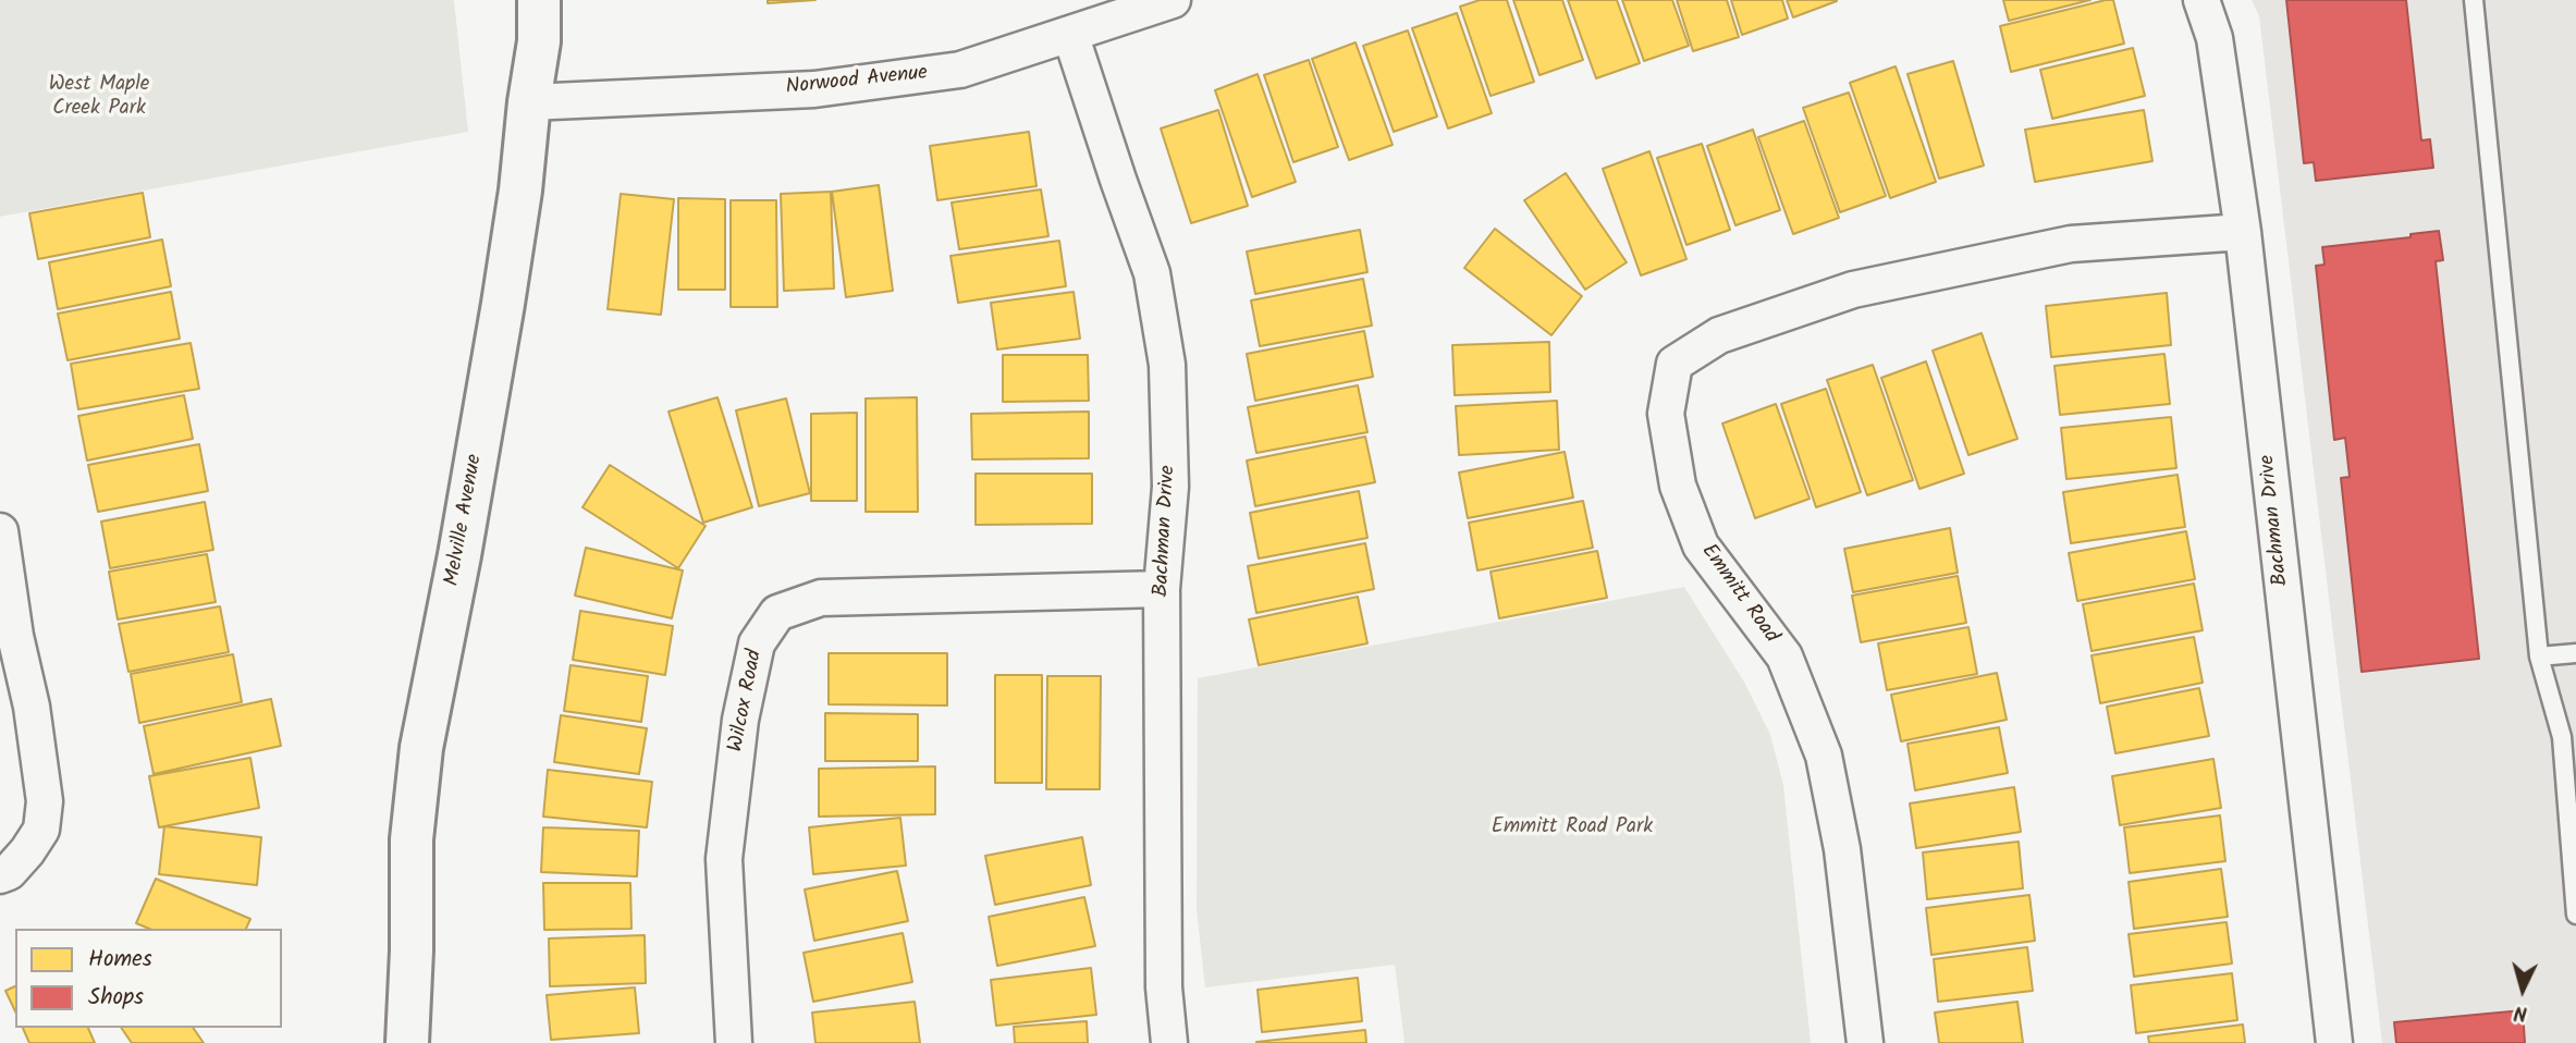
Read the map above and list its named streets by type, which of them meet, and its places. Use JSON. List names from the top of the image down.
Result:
{
  "streets": {
    "street": [
      "Norwood Avenue",
      "Melville Avenue",
      "Bachman Drive",
      "Emmitt Road",
      "Wilcox Road"
    ]
  },
  "crossings": [
    ["Norwood Avenue", "Melville Avenue"],
    ["Norwood Avenue", "Bachman Drive"],
    ["Bachman Drive", "Emmitt Road"],
    ["Bachman Drive", "Wilcox Road"]
  ],
  "parks": ["West Maple Creek Park", "Emmitt Road Park"],
  "legend": ["Homes", "Shops"],
  "north": "bottom"
}
